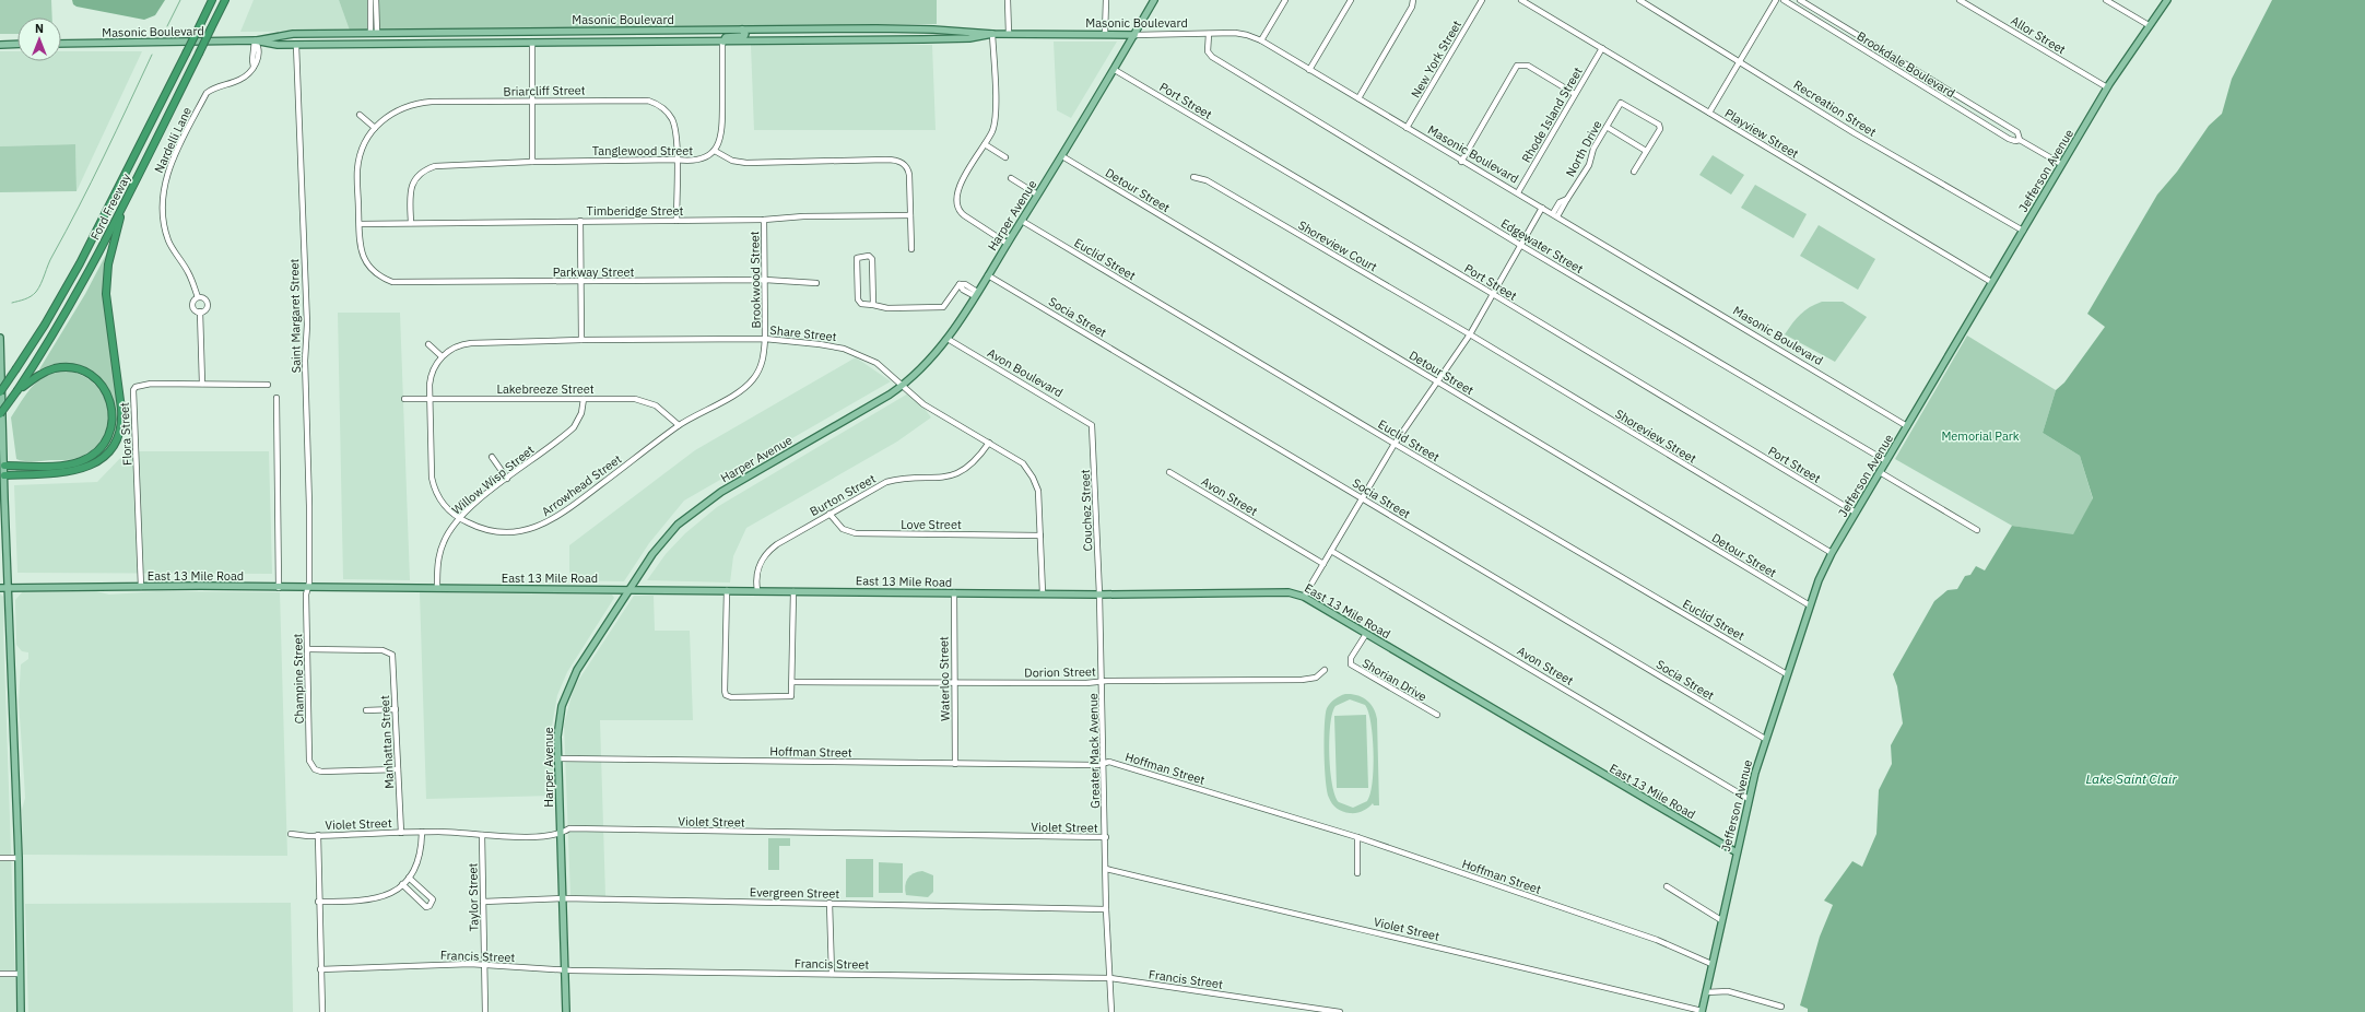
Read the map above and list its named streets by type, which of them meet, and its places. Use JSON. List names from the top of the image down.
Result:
{
  "streets": {
    "highway": ["Ford Freeway"],
    "main road": [
      "Masonic Boulevard",
      "Jefferson Avenue",
      "Harper Avenue",
      "East 13 Mile Road"
    ],
    "street": [
      "Allor Street",
      "New York Street",
      "Brookdale Boulevard",
      "Briarcliff Street",
      "Port Street",
      "Recreation Street",
      "Rhode Island Street",
      "Playview Street",
      "Nardelli Lane",
      "North Drive",
      "Tanglewood Street",
      "Detour Street",
      "Timberidge Street",
      "Shoreview Court",
      "Edgewater Street",
      "Euclid Street",
      "Parkway Street",
      "Brookwood Street",
      "Saint Margaret Street",
      "Socia Street",
      "Share Street",
      "Avon Boulevard",
      "Lakebreeze Street",
      "Flora Street",
      "Shoreview Street",
      "Willow Wisp Street",
      "Arrowhead Street",
      "Burton Street",
      "Avon Street",
      "Couchez Street",
      "Love Street",
      "Dorion Street",
      "Champine Street",
      "Waterloo Street",
      "Shorian Drive",
      "Manhattan Street",
      "Greater Mack Avenue",
      "Hoffman Street",
      "Violet Street",
      "Evergreen Street",
      "Taylor Street",
      "Francis Street"
    ]
  },
  "crossings": [
    ["Masonic Boulevard", "New York Street"],
    ["Masonic Boulevard", "Rhode Island Street"],
    ["Masonic Boulevard", "Nardelli Lane"],
    ["Masonic Boulevard", "North Drive"],
    ["Masonic Boulevard", "Jefferson Avenue"],
    ["Masonic Boulevard", "Harper Avenue"],
    ["Masonic Boulevard", "Edgewater Street"],
    ["Masonic Boulevard", "Saint Margaret Street"],
    ["Allor Street", "Jefferson Avenue"],
    ["Brookdale Boulevard", "Jefferson Avenue"],
    ["Briarcliff Street", "Tanglewood Street"],
    ["Briarcliff Street", "Timberidge Street"],
    ["Port Street", "Jefferson Avenue"],
    ["Port Street", "Harper Avenue"],
    ["Recreation Street", "Jefferson Avenue"],
    ["Rhode Island Street", "Playview Street"],
    ["Playview Street", "Jefferson Avenue"],
    ["Tanglewood Street", "Timberidge Street"],
    ["Jefferson Avenue", "Detour Street"],
    ["Jefferson Avenue", "Edgewater Street"],
    ["Jefferson Avenue", "Euclid Street"],
    ["Jefferson Avenue", "Socia Street"],
    ["Jefferson Avenue", "Shoreview Street"],
    ["Jefferson Avenue", "Avon Street"],
    ["Jefferson Avenue", "East 13 Mile Road"],
    ["Jefferson Avenue", "Hoffman Street"],
    ["Jefferson Avenue", "Violet Street"],
    ["Detour Street", "Harper Avenue"],
    ["Timberidge Street", "Parkway Street"],
    ["Timberidge Street", "Brookwood Street"],
    ["Harper Avenue", "Euclid Street"],
    ["Harper Avenue", "Socia Street"],
    ["Harper Avenue", "Share Street"],
    ["Harper Avenue", "Avon Boulevard"],
    ["Harper Avenue", "East 13 Mile Road"],
    ["Harper Avenue", "Hoffman Street"],
    ["Harper Avenue", "Violet Street"],
    ["Harper Avenue", "Evergreen Street"],
    ["Harper Avenue", "Francis Street"],
    ["Shoreview Court", "Shoreview Street"],
    ["Parkway Street", "Brookwood Street"],
    ["Brookwood Street", "Share Street"],
    ["Brookwood Street", "Arrowhead Street"],
    ["Saint Margaret Street", "East 13 Mile Road"],
    ["Saint Margaret Street", "Champine Street"],
    ["Share Street", "Arrowhead Street"],
    ["Share Street", "Burton Street"],
    ["Share Street", "Love Street"],
    ["Share Street", "East 13 Mile Road"],
    ["Avon Boulevard", "Couchez Street"],
    ["Lakebreeze Street", "Willow Wisp Street"],
    ["Lakebreeze Street", "Arrowhead Street"],
    ["Flora Street", "East 13 Mile Road"],
    ["Willow Wisp Street", "Arrowhead Street"],
    ["Willow Wisp Street", "East 13 Mile Road"],
    ["Burton Street", "Love Street"],
    ["Burton Street", "East 13 Mile Road"],
    ["Couchez Street", "East 13 Mile Road"],
    ["Couchez Street", "Greater Mack Avenue"],
    ["East 13 Mile Road", "Champine Street"],
    ["East 13 Mile Road", "Waterloo Street"],
    ["East 13 Mile Road", "Shorian Drive"],
    ["East 13 Mile Road", "Greater Mack Avenue"],
    ["Dorion Street", "Waterloo Street"],
    ["Dorion Street", "Greater Mack Avenue"],
    ["Champine Street", "Manhattan Street"],
    ["Waterloo Street", "Hoffman Street"],
    ["Manhattan Street", "Violet Street"],
    ["Greater Mack Avenue", "Hoffman Street"],
    ["Greater Mack Avenue", "Violet Street"],
    ["Greater Mack Avenue", "Evergreen Street"],
    ["Greater Mack Avenue", "Francis Street"],
    ["Violet Street", "Taylor Street"],
    ["Evergreen Street", "Taylor Street"],
    ["Taylor Street", "Francis Street"]
  ],
  "water": ["Lake Saint Clair"],
  "parks": ["Memorial Park"],
  "north": "top"
}
